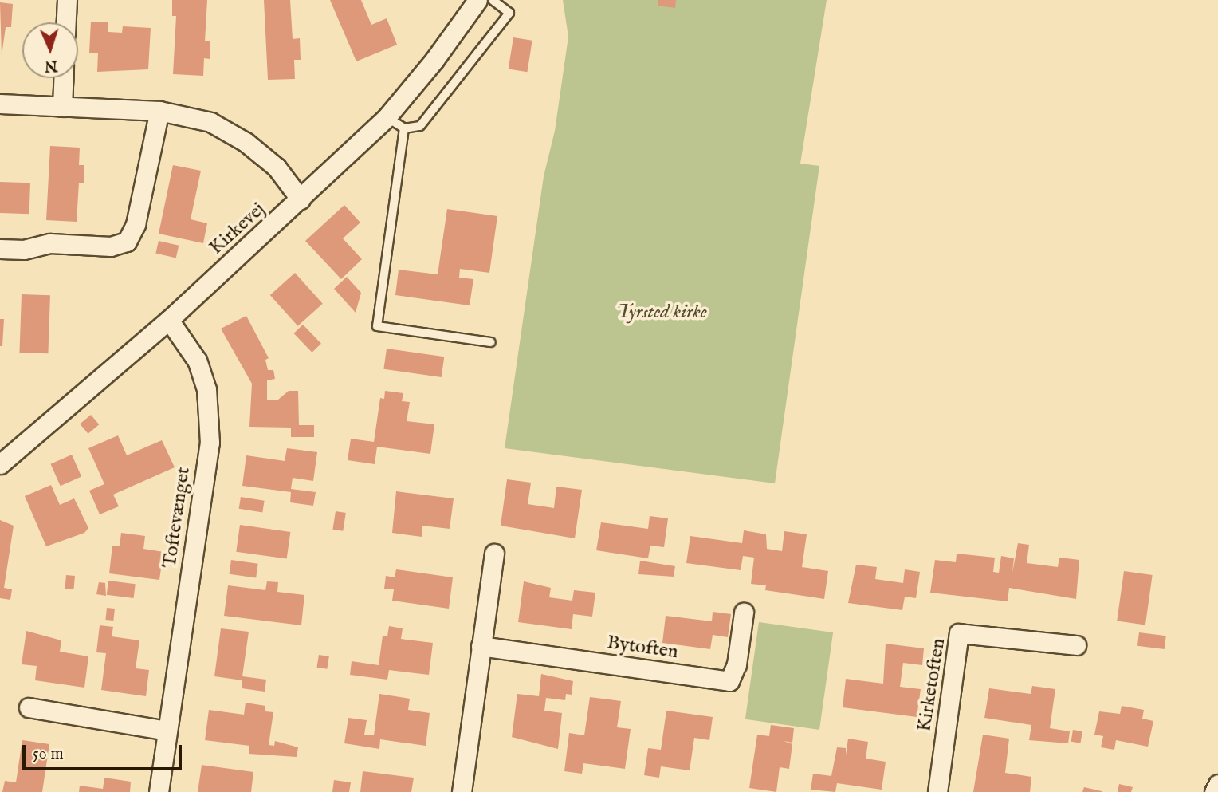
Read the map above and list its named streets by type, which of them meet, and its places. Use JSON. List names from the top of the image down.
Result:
{
  "streets": {
    "street": [
      "Kirkevej",
      "Toftevænget",
      "Bytoften",
      "Kirketoften"
    ]
  },
  "crossings": [
    ["Kirkevej", "Toftevænget"]
  ],
  "parks": ["Tyrsted kirke"],
  "scale_bar": "50 m",
  "north": "bottom"
}
